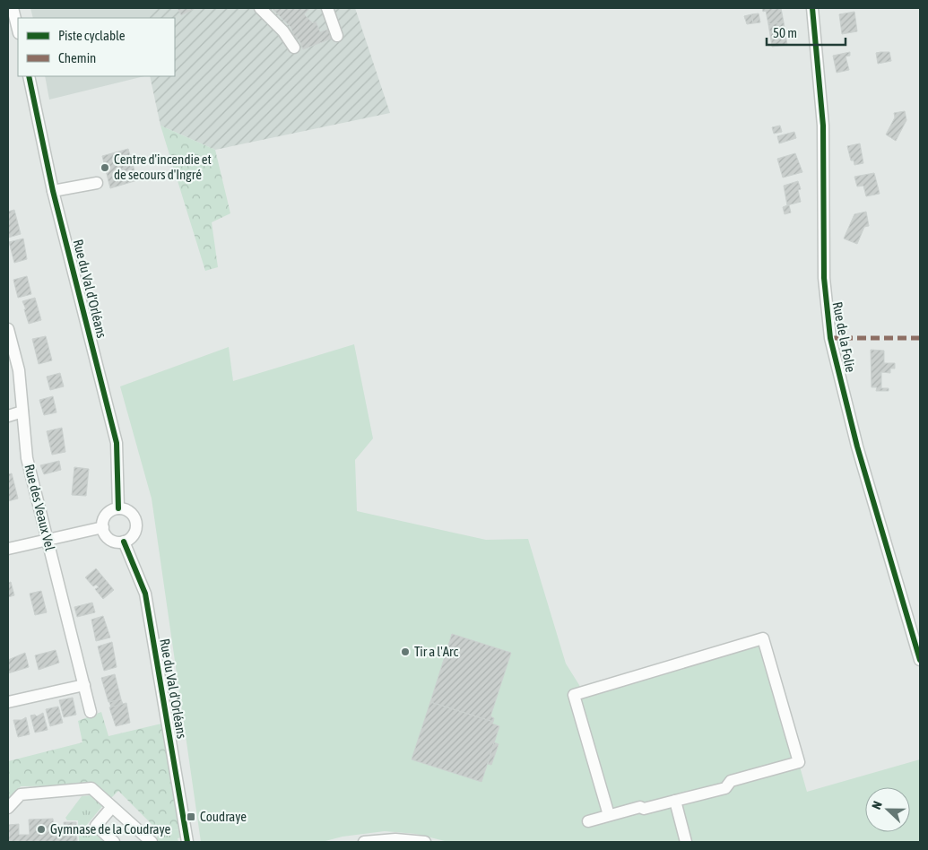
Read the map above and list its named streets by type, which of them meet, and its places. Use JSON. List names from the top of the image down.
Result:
{
  "streets": {
    "street": ["Rue du Val d'Orléans", "Rue de la Folie", "Rue des Veaux Vel"]
  },
  "places": {
    "other": ["Centre d'incendie et de secours d'Ingré", "Tir a l'Arc", "Gymnase de la Coudraye"],
    "transit": ["Coudraye"]
  },
  "legend": ["Piste cyclable", "Chemin"],
  "scale_bar": "50 m",
  "north": "left"
}
